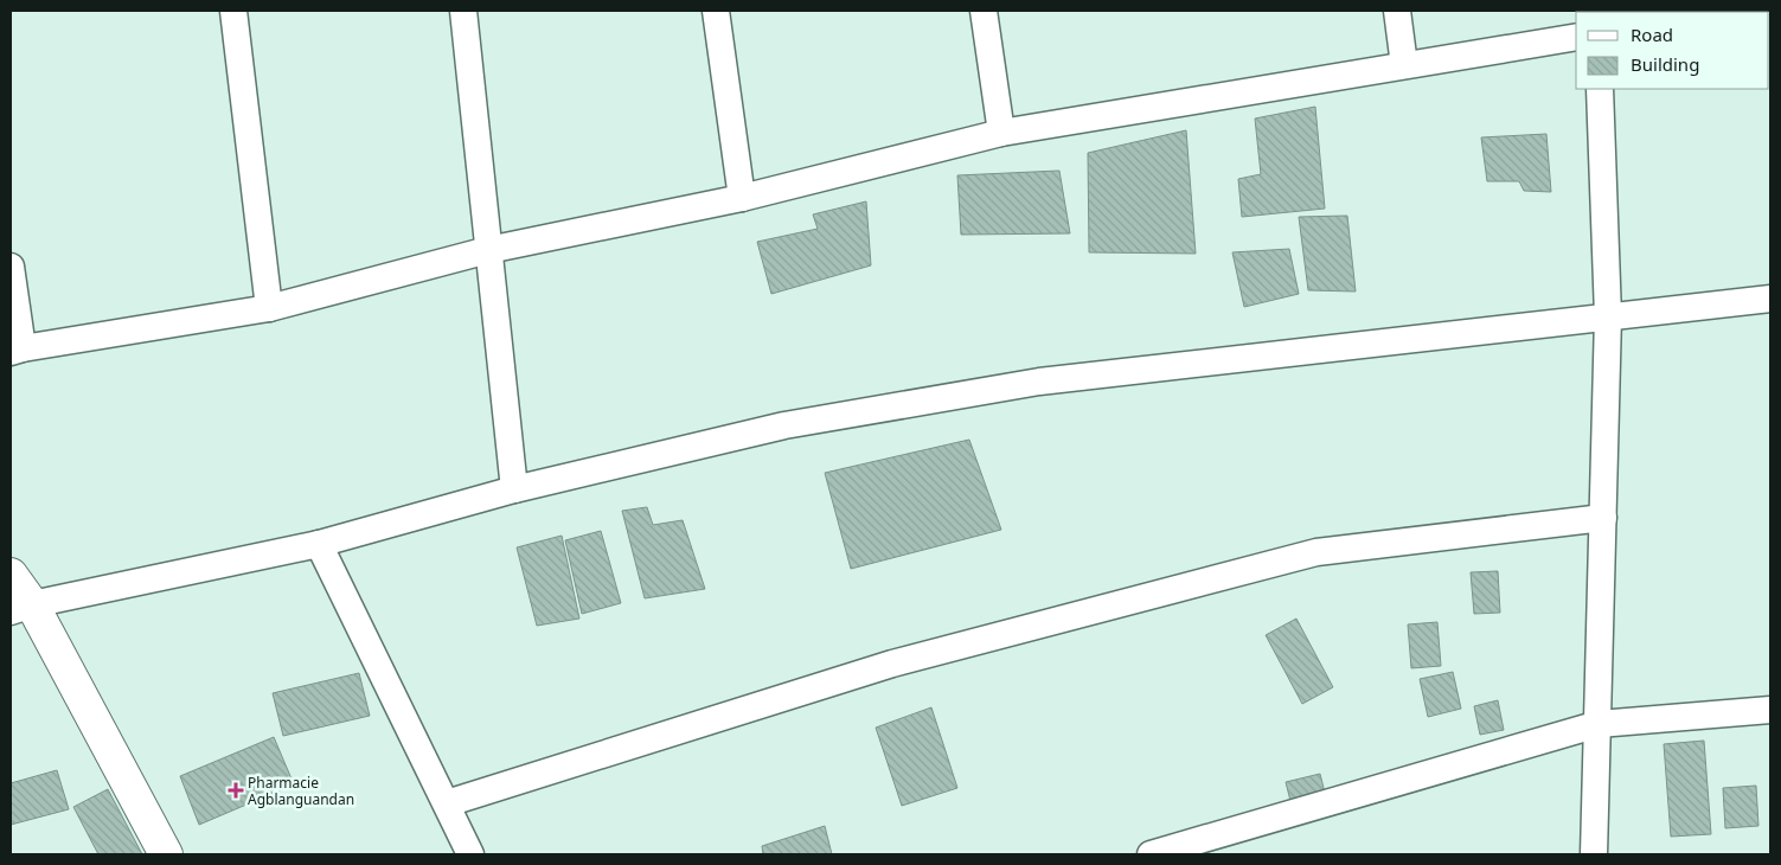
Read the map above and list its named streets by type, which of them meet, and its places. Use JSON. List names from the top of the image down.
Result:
{
  "places": {
    "health": ["Pharmacie Agblanguandan"]
  },
  "legend": ["Road", "Building"]
}
